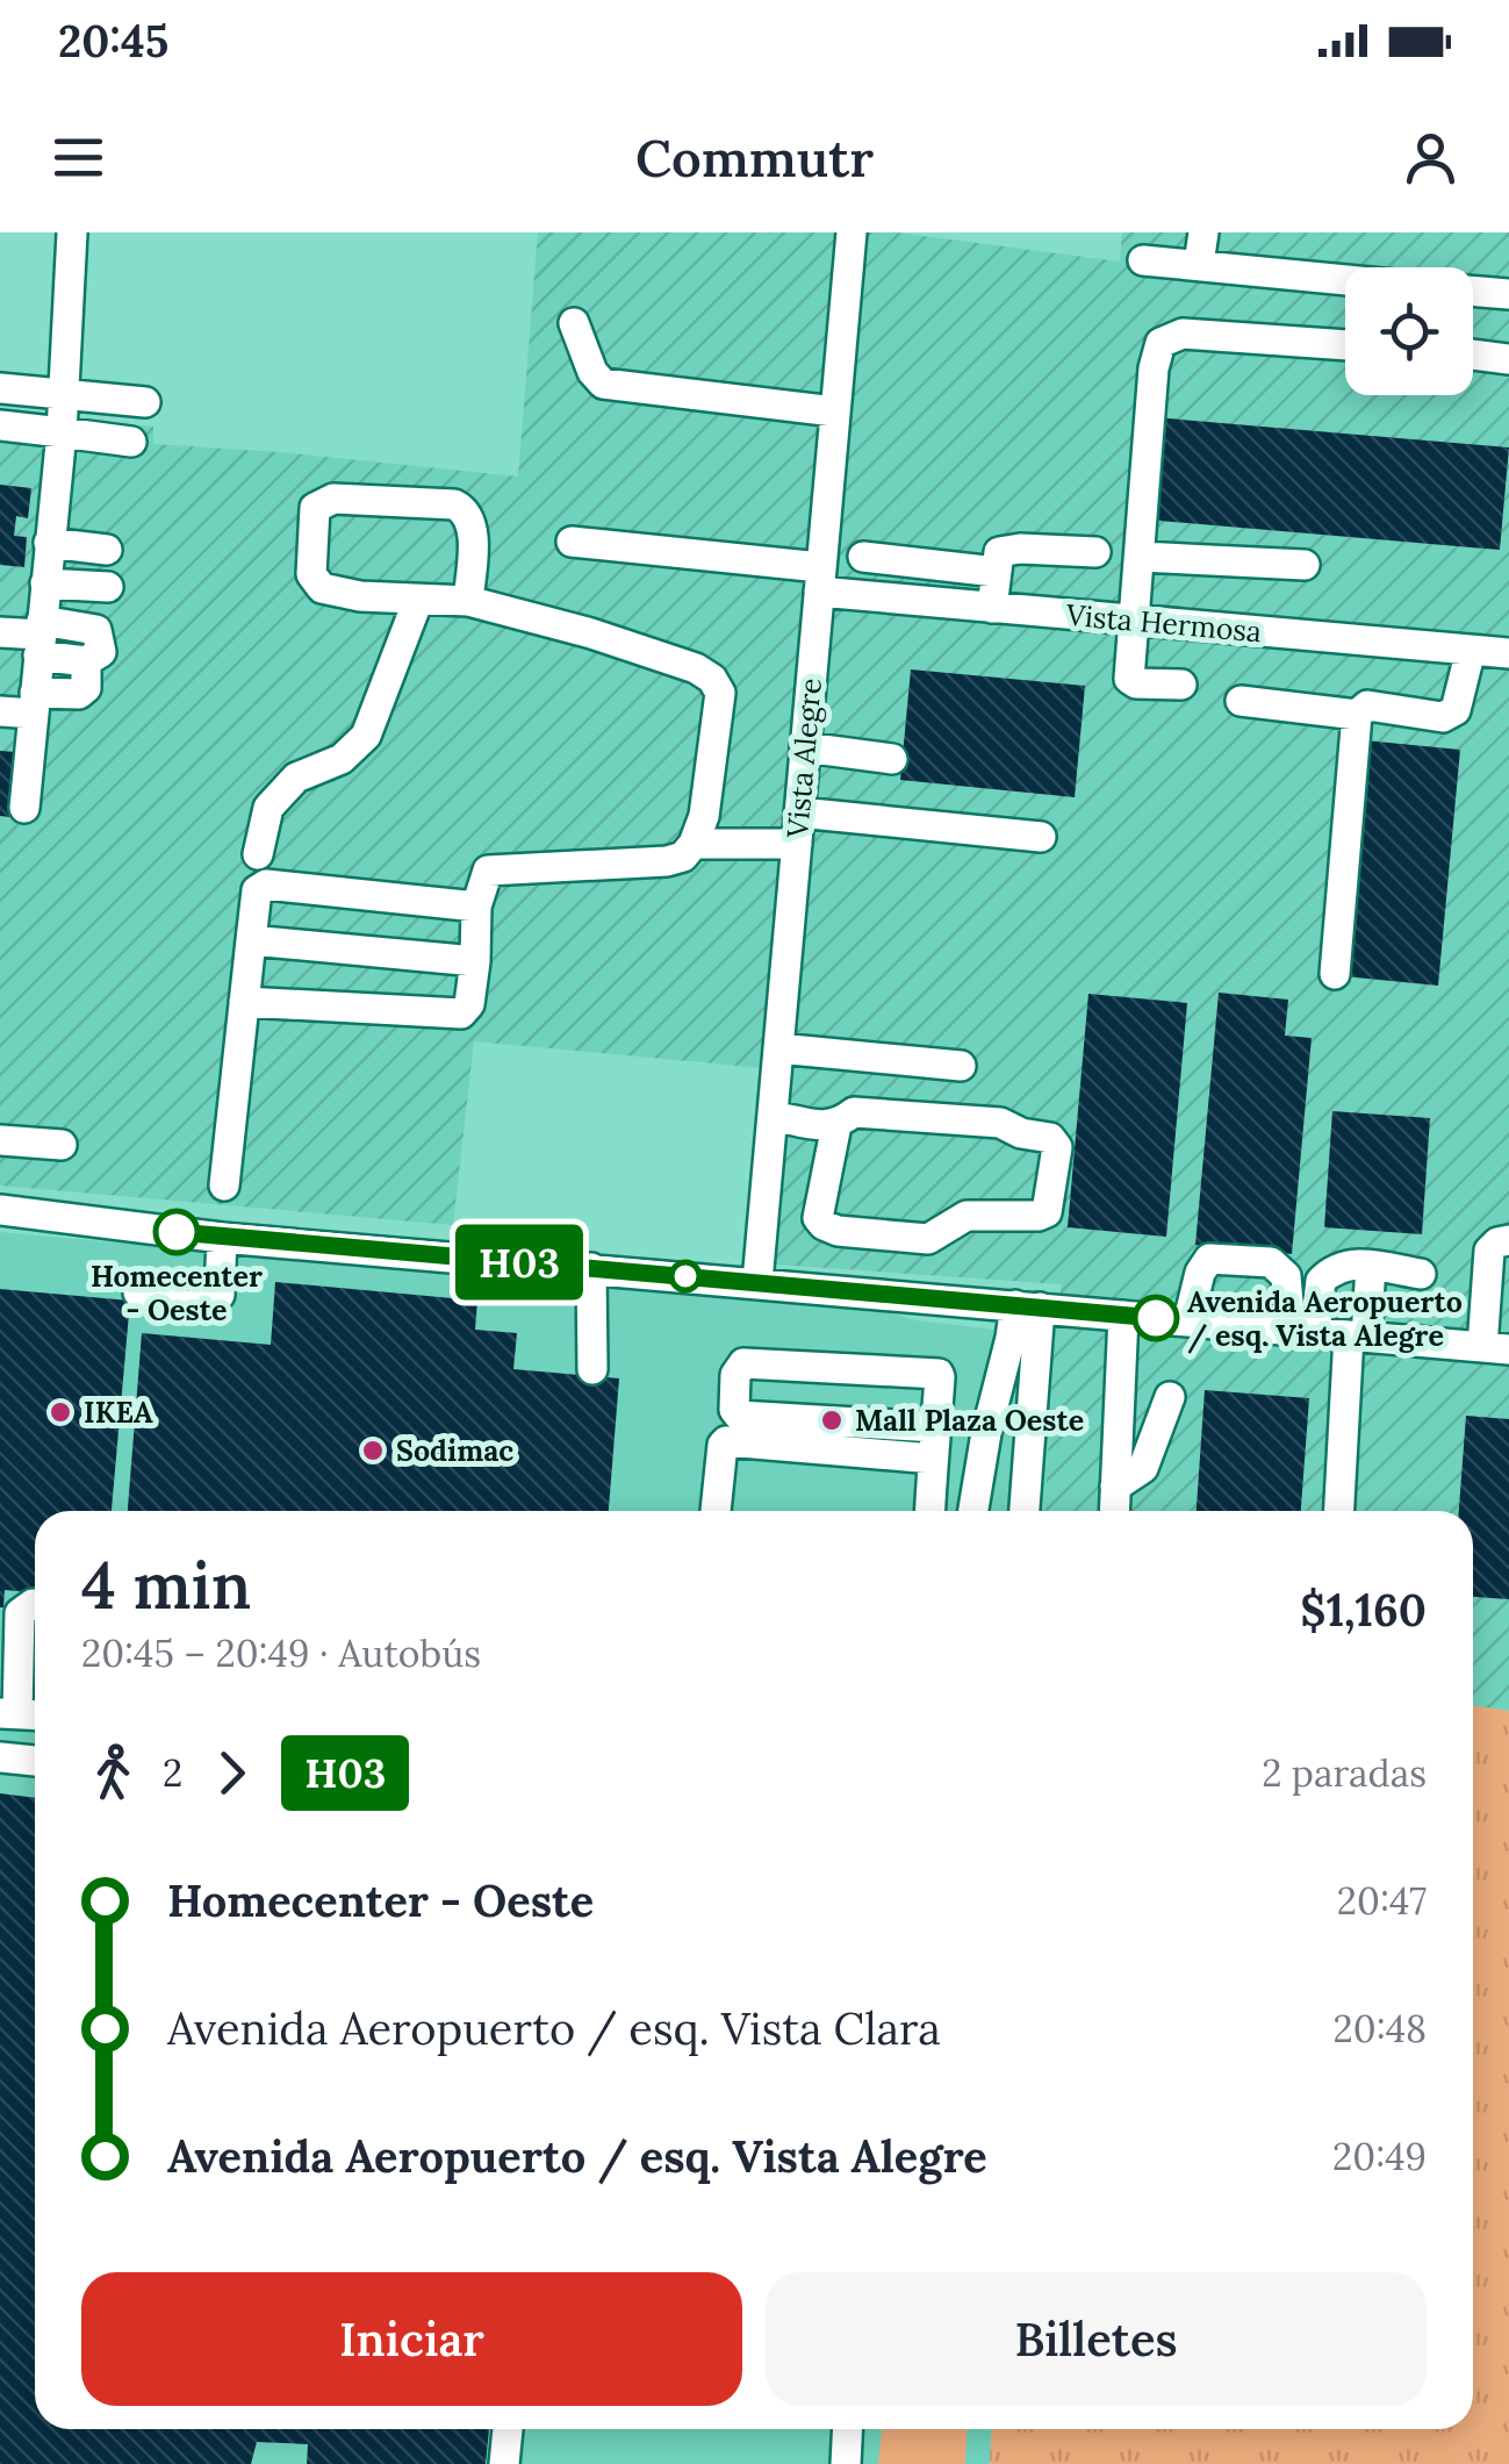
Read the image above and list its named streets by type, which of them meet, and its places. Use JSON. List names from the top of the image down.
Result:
{
  "streets": {
    "street": ["Vista Hermosa", "Vista Alegre"]
  },
  "crossings": [
    ["Vista Hermosa", "Vista Alegre"]
  ],
  "places": [
    "Homecenter - Oeste",
    "Avenida Aeropuerto / esq. Vista Alegre",
    "IKEA",
    "Mall Plaza Oeste",
    "Sodimac"
  ],
  "lines": ["bus line H03"],
  "page": {
    "status": "20:45",
    "header": "Commutr",
    "on_map": "H03",
    "heading": ["4 min", "20:45 – 20:49 · Autobús", "$1,160"],
    "legs": ["2", "H03", "2 paradas"],
    "list": [
      {
        "name": "Homecenter - Oeste",
        "value": "20:47"
      },
      {
        "name": "Avenida Aeropuerto / esq. Vista Clara",
        "value": "20:48"
      },
      {
        "name": "Avenida Aeropuerto / esq. Vista Alegre",
        "value": "20:49"
      }
    ],
    "buttons": ["Iniciar", "Billetes"]
  }
}
